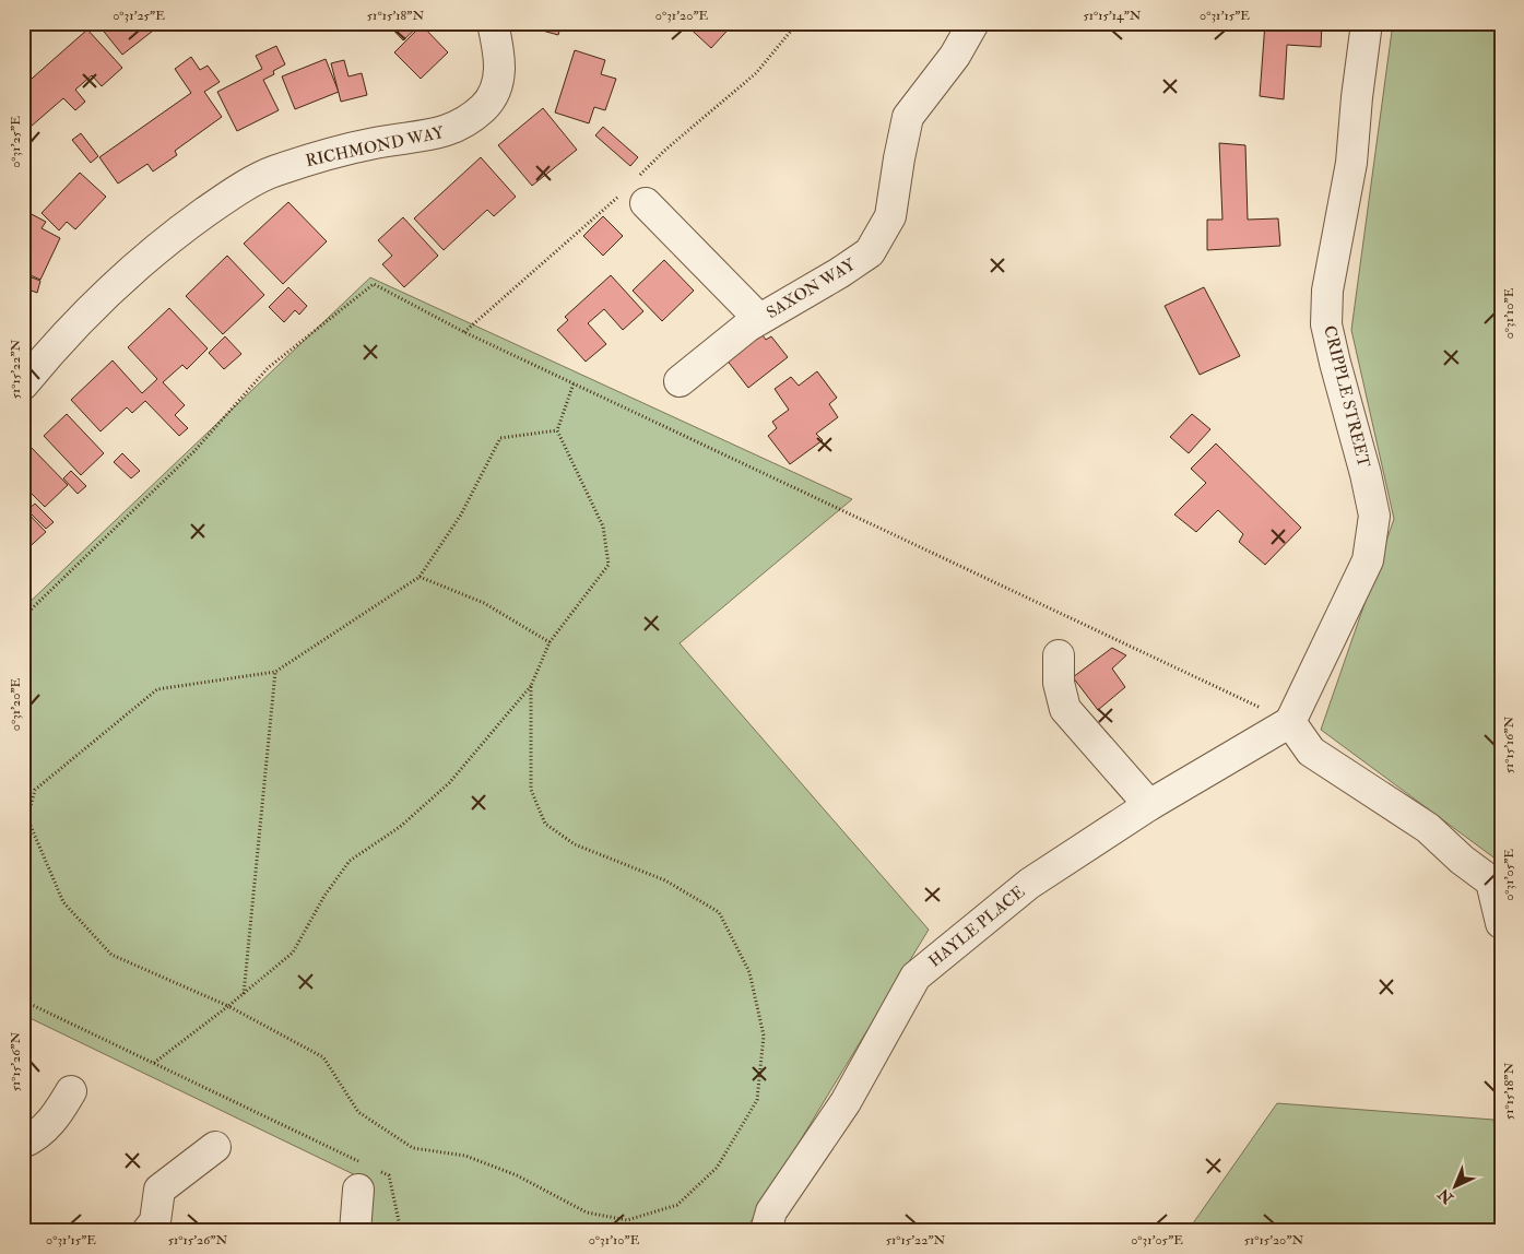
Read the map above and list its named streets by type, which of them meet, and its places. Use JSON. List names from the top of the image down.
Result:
{
  "streets": {
    "street": [
      "RICHMOND WAY",
      "SAXON WAY",
      "CRIPPLE STREET",
      "HAYLE PLACE"
    ]
  },
  "crossings": [
    ["CRIPPLE STREET", "HAYLE PLACE"]
  ],
  "north": "bottom left",
  "coordinates": [
    "0°31'25\"E",
    "51°15'18\"N",
    "0°31'20\"E",
    "51°15'14\"N",
    "0°31'15\"E",
    "0°31'10\"E",
    "51°15'22\"N",
    "51°15'16\"N",
    "0°31'05\"E",
    "51°15'26\"N",
    "51°15'20\"N"
  ]
}
